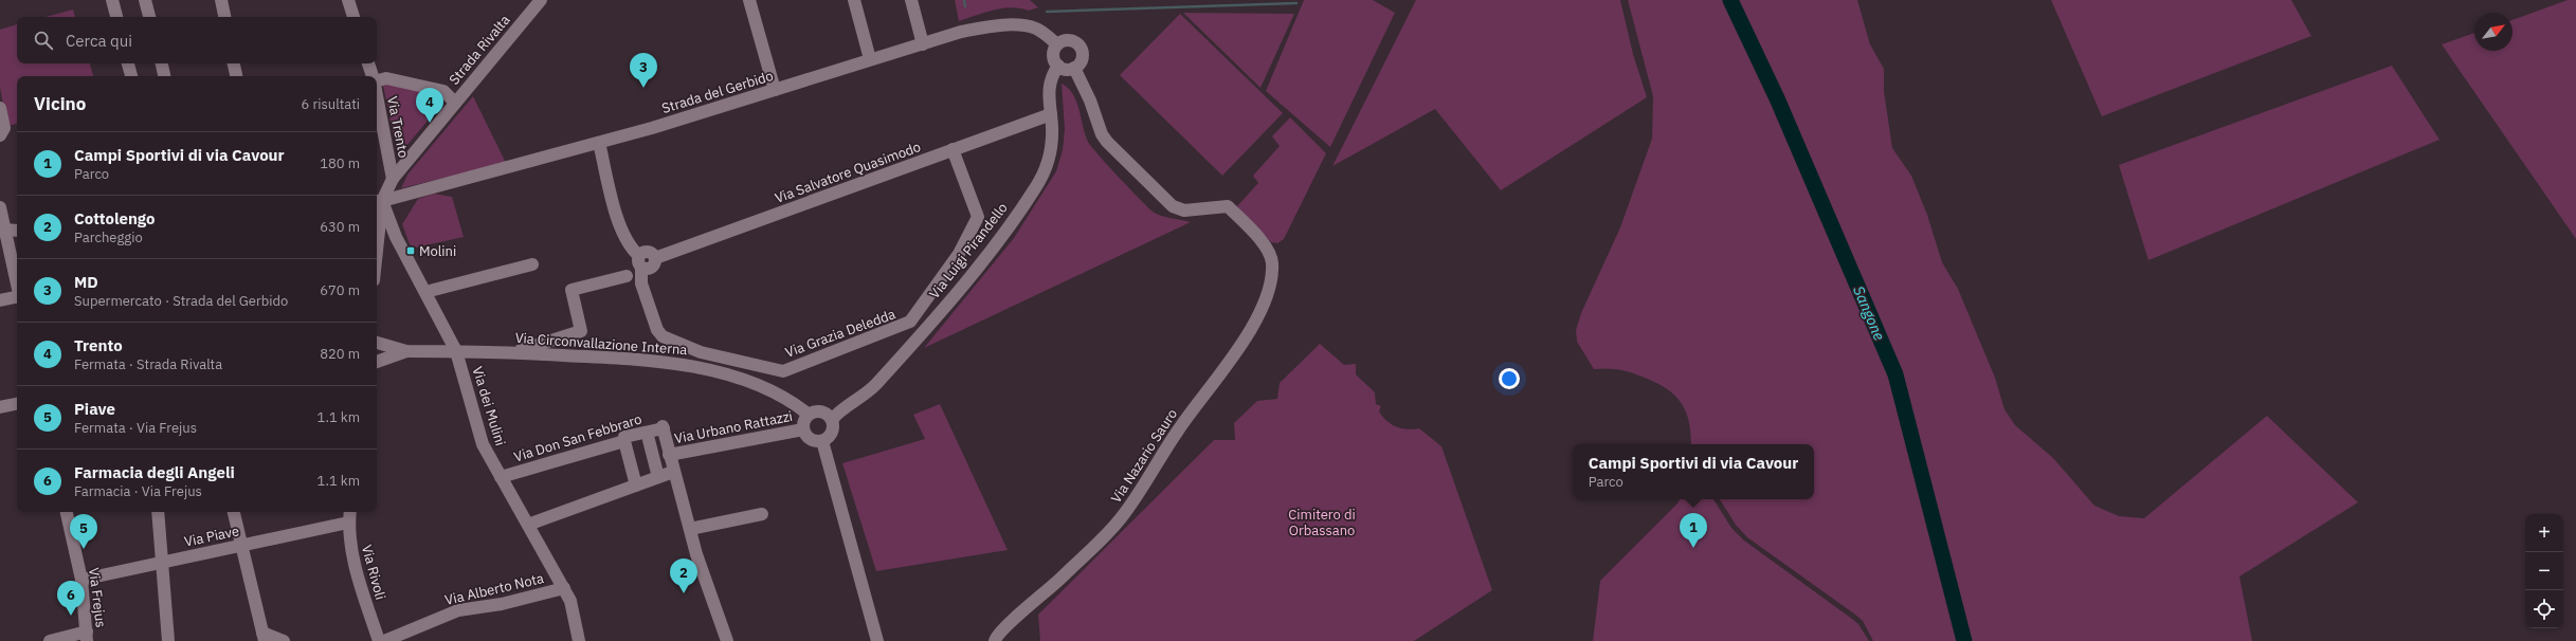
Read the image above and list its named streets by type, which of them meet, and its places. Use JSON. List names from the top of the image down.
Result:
{
  "streets": {
    "street": [
      "Strada Rivalta",
      "Strada del Gerbido",
      "Via Trento",
      "Via Salvatore Quasimodo",
      "Via Luigi Pirandello",
      "Via Grazia Deledda",
      "Via Circonvallazione Interna",
      "Via dei Mulini",
      "Via Urbano Rattazzi",
      "Via Don San Febbraro",
      "Via Nazario Sauro",
      "Via Piave",
      "Via Rivoli",
      "Via Alberto Nota",
      "Via Frejus"
    ]
  },
  "crossings": [
    ["Strada Rivalta", "Strada del Gerbido"],
    ["Strada Rivalta", "Via Trento"],
    ["Strada Rivalta", "Via dei Mulini"],
    ["Strada del Gerbido", "Via Luigi Pirandello"],
    ["Strada del Gerbido", "Via dei Mulini"],
    ["Strada del Gerbido", "Via Nazario Sauro"],
    ["Via Salvatore Quasimodo", "Via Luigi Pirandello"],
    ["Via Salvatore Quasimodo", "Via Grazia Deledda"],
    ["Via Luigi Pirandello", "Via Circonvallazione Interna"],
    ["Via Luigi Pirandello", "Via Urbano Rattazzi"],
    ["Via Luigi Pirandello", "Via Nazario Sauro"],
    ["Via Circonvallazione Interna", "Via dei Mulini"],
    ["Via Circonvallazione Interna", "Via Urbano Rattazzi"],
    ["Via dei Mulini", "Via Don San Febbraro"],
    ["Via dei Mulini", "Via Alberto Nota"],
    ["Via Urbano Rattazzi", "Via Don San Febbraro"],
    ["Via Piave", "Via Rivoli"],
    ["Via Piave", "Via Frejus"]
  ],
  "water": ["Sangone"],
  "parks": ["Cimitero di Orbassano"],
  "places": {
    "transit": ["Molini"]
  },
  "north": "top right",
  "page": {
    "search": "Cerca qui",
    "pins": [
      "3",
      "4",
      "1",
      "5",
      "2",
      "6"
    ],
    "heading": ["Vicino", "6 risultati"],
    "list": [
      {
        "mark": "1",
        "name": "Campi Sportivi di via Cavour",
        "note": "Parco",
        "value": "180 m"
      },
      {
        "mark": "2",
        "name": "Cottolengo",
        "note": "Parcheggio",
        "value": "630 m"
      },
      {
        "mark": "3",
        "name": "MD",
        "note": "Supermercato · Strada del Gerbido",
        "value": "670 m"
      },
      {
        "mark": "4",
        "name": "Trento",
        "note": "Fermata · Strada Rivalta",
        "value": "820 m"
      },
      {
        "mark": "5",
        "name": "Piave",
        "note": "Fermata · Via Frejus",
        "value": "1.1 km"
      },
      {
        "mark": "6",
        "name": "Farmacia degli Angeli",
        "note": "Farmacia · Via Frejus",
        "value": "1.1 km"
      }
    ],
    "popup": ["Campi Sportivi di via Cavour", "Parco"],
    "map_buttons": ["+", "−"]
  }
}
